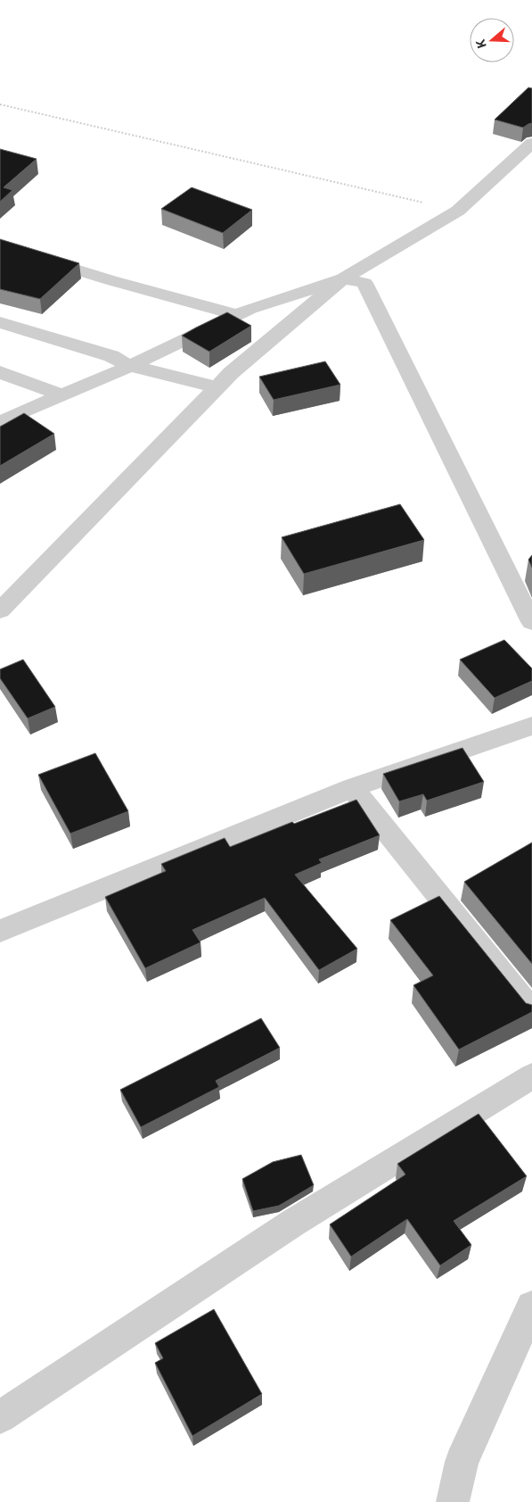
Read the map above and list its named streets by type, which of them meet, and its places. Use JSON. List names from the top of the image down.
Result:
{
  "north": "left"
}
